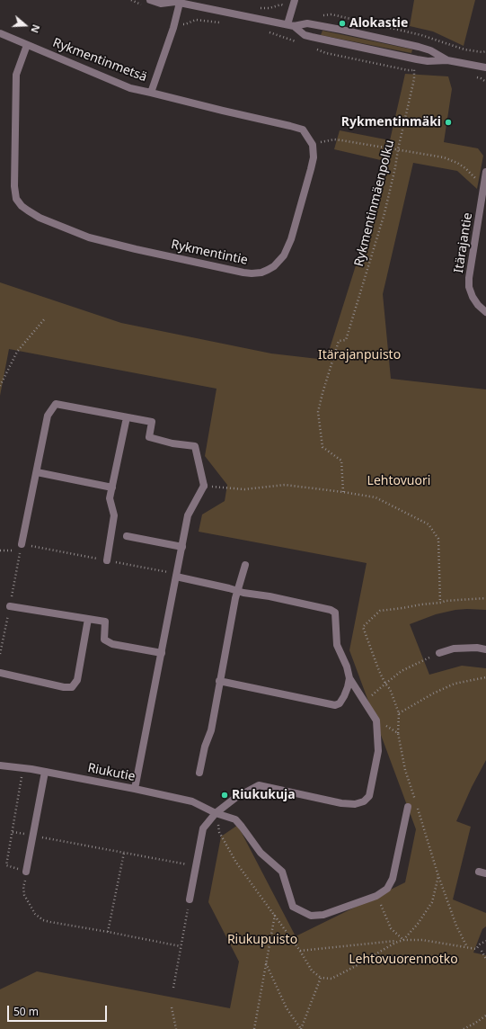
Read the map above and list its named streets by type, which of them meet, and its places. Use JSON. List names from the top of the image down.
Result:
{
  "streets": {
    "street": [
      "Rykmentinmetsä",
      "Itärajantie",
      "Rykmentintie",
      "Riukutie"
    ],
    "path": ["Rykmentinmäenpolku"]
  },
  "crossings": [
    ["Rykmentinmetsä", "Rykmentintie"]
  ],
  "parks": [
    "Itärajanpuisto",
    "Lehtovuori",
    "Riukupuisto",
    "Lehtovuorennotko"
  ],
  "places": ["Alokastie", "Rykmentinmäki", "Riukukuja"],
  "scale_bar": "50 m",
  "north": "right"
}
